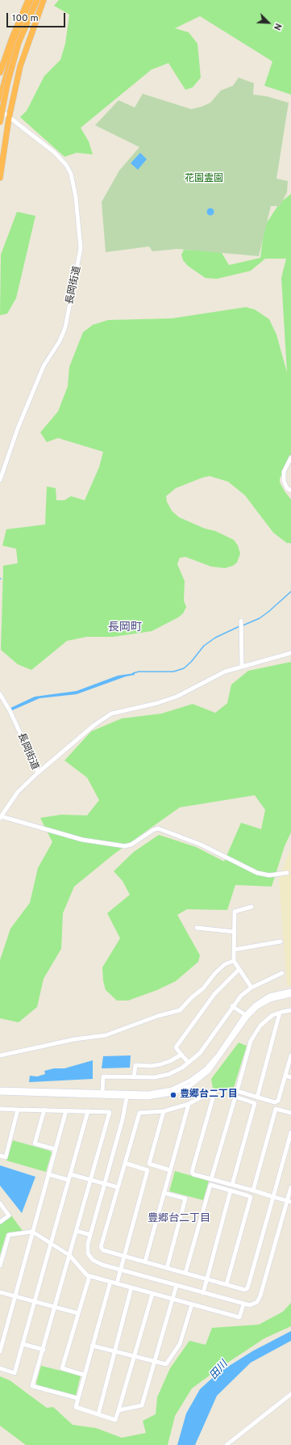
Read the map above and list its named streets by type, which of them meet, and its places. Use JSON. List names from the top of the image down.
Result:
{
  "streets": {
    "street": ["長岡街道"]
  },
  "districts": ["長岡町", "豊郷台二丁目"],
  "water": ["田川"],
  "parks": ["花園霊園"],
  "places": ["豊郷台二丁目"],
  "scale_bar": "100 m",
  "north": "bottom right"
}
